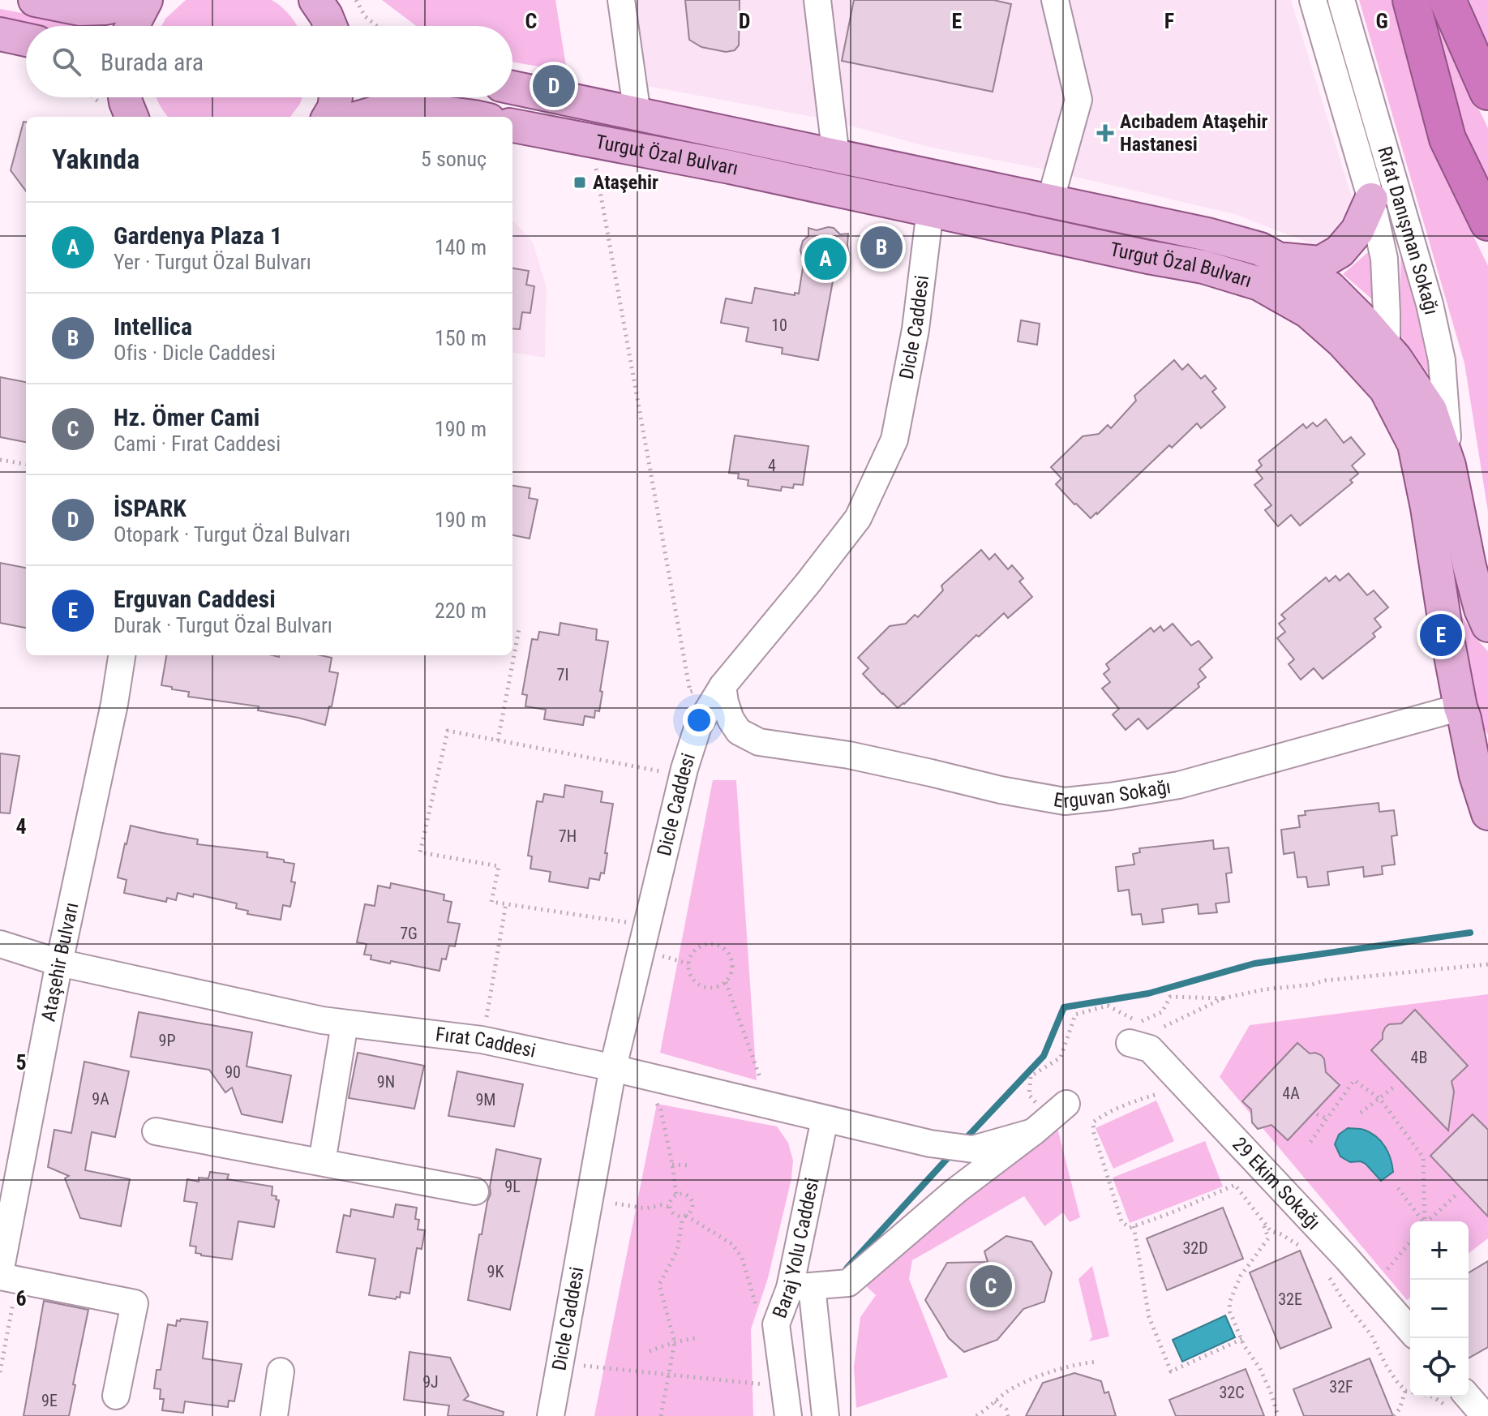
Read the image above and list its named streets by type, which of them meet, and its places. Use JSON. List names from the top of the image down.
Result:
{
  "streets": {
    "main road": ["Turgut Özal Bulvarı"],
    "street": [
      "Rıfat Danışman Sokağı",
      "Dicle Caddesi",
      "Erguvan Sokağı",
      "Ataşehir Bulvarı",
      "Fırat Caddesi",
      "29 Ekim Sokağı",
      "Baraj Yolu Caddesi"
    ]
  },
  "crossings": [
    ["Turgut Özal Bulvarı", "Rıfat Danışman Sokağı"],
    ["Turgut Özal Bulvarı", "Dicle Caddesi"],
    ["Turgut Özal Bulvarı", "Erguvan Sokağı"],
    ["Dicle Caddesi", "Erguvan Sokağı"],
    ["Dicle Caddesi", "Fırat Caddesi"],
    ["Ataşehir Bulvarı", "Fırat Caddesi"],
    ["Fırat Caddesi", "Baraj Yolu Caddesi"]
  ],
  "places": {
    "health": ["Acıbadem Ataşehir Hastanesi"],
    "transit": ["Ataşehir"]
  },
  "house_numbers": [
    "10",
    "4",
    "7I",
    "7H",
    "7G",
    "9P",
    "4B",
    "90",
    "9N",
    "4A",
    "9A",
    "9M",
    "9L",
    "32D",
    "9K",
    "32E",
    "9J",
    "32F",
    "32C",
    "9E"
  ],
  "page": {
    "search": "Burada ara",
    "pins": [
      "D",
      "B",
      "A",
      "E",
      "C"
    ],
    "heading": ["Yakında", "5 sonuç"],
    "list": [
      {
        "mark": "A",
        "name": "Gardenya Plaza 1",
        "note": "Yer · Turgut Özal Bulvarı",
        "value": "140 m"
      },
      {
        "mark": "B",
        "name": "Intellica",
        "note": "Ofis · Dicle Caddesi",
        "value": "150 m"
      },
      {
        "mark": "C",
        "name": "Hz. Ömer Cami",
        "note": "Cami · Fırat Caddesi",
        "value": "190 m"
      },
      {
        "mark": "D",
        "name": "İSPARK",
        "note": "Otopark · Turgut Özal Bulvarı",
        "value": "190 m"
      },
      {
        "mark": "E",
        "name": "Erguvan Caddesi",
        "note": "Durak · Turgut Özal Bulvarı",
        "value": "220 m"
      }
    ],
    "map_buttons": ["+", "−"]
  },
  "grid": {
    "columns": [
      "C",
      "D",
      "E",
      "F",
      "G"
    ],
    "rows": ["4", "5", "6"]
  }
}
